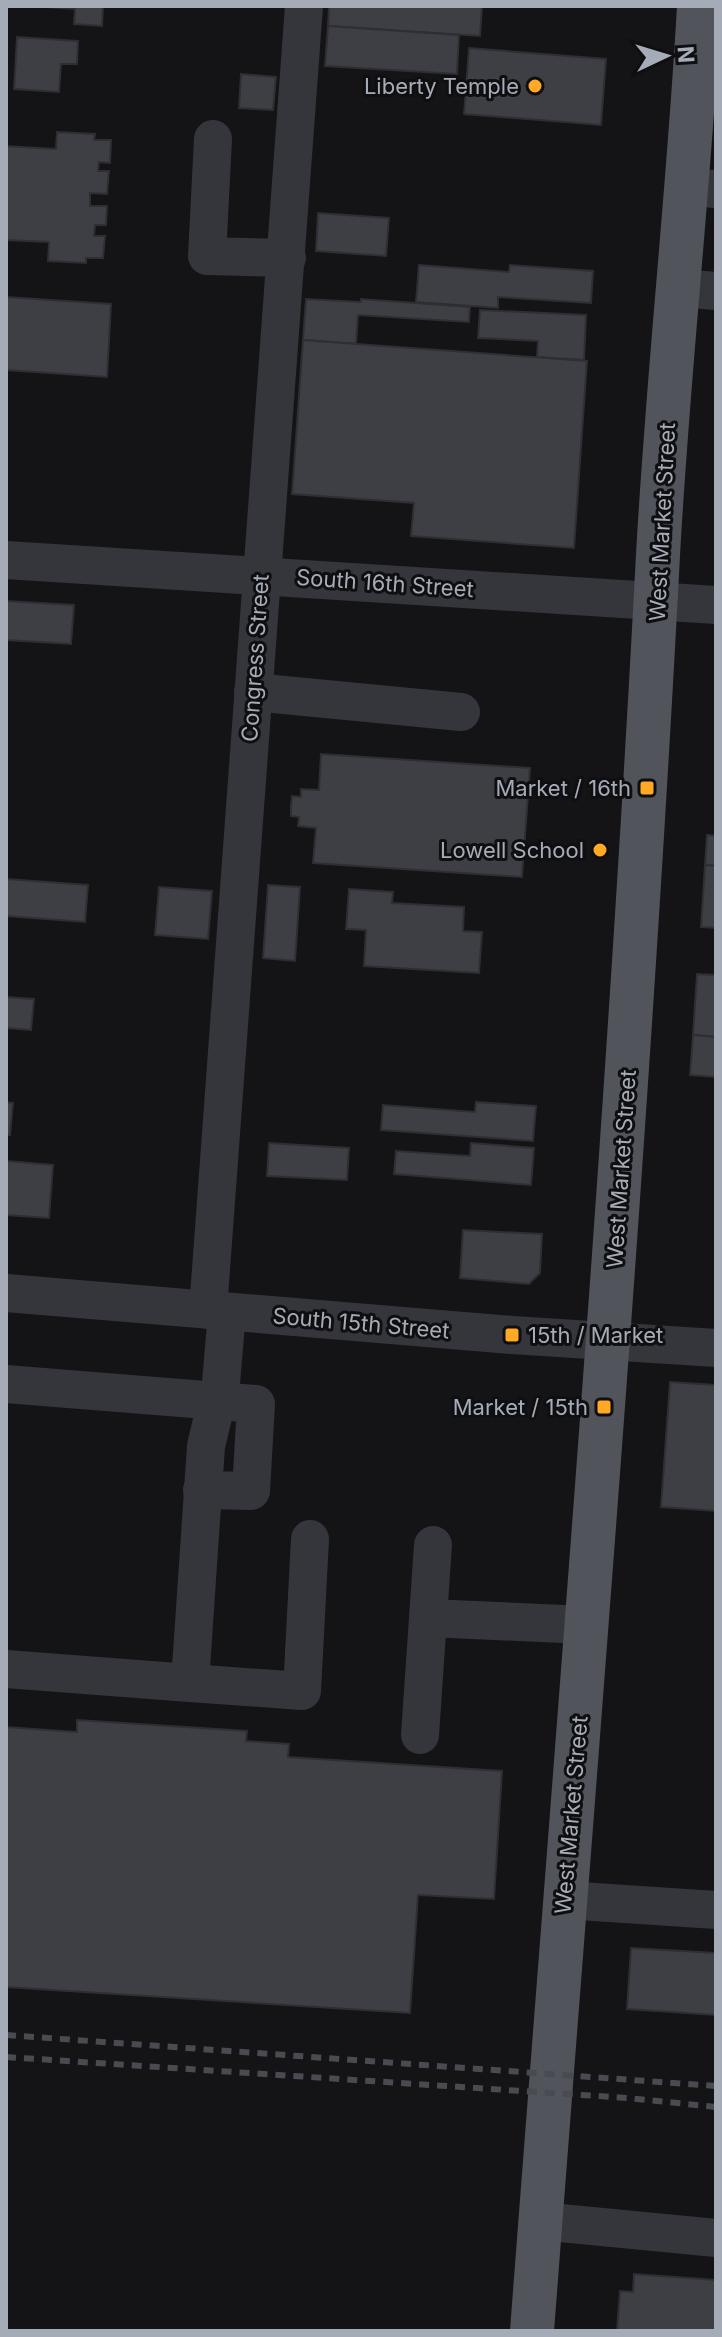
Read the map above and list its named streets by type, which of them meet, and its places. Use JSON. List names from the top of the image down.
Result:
{
  "streets": {
    "main road": ["West Market Street"],
    "street": ["South 16th Street", "Congress Street", "South 15th Street"]
  },
  "crossings": [
    ["West Market Street", "South 16th Street"],
    ["West Market Street", "South 15th Street"],
    ["South 16th Street", "Congress Street"],
    ["Congress Street", "South 15th Street"]
  ],
  "places": {
    "other": ["Liberty Temple", "Lowell School"],
    "transit": ["Market / 16th", "15th / Market", "Market / 15th"]
  },
  "north": "right"
}
